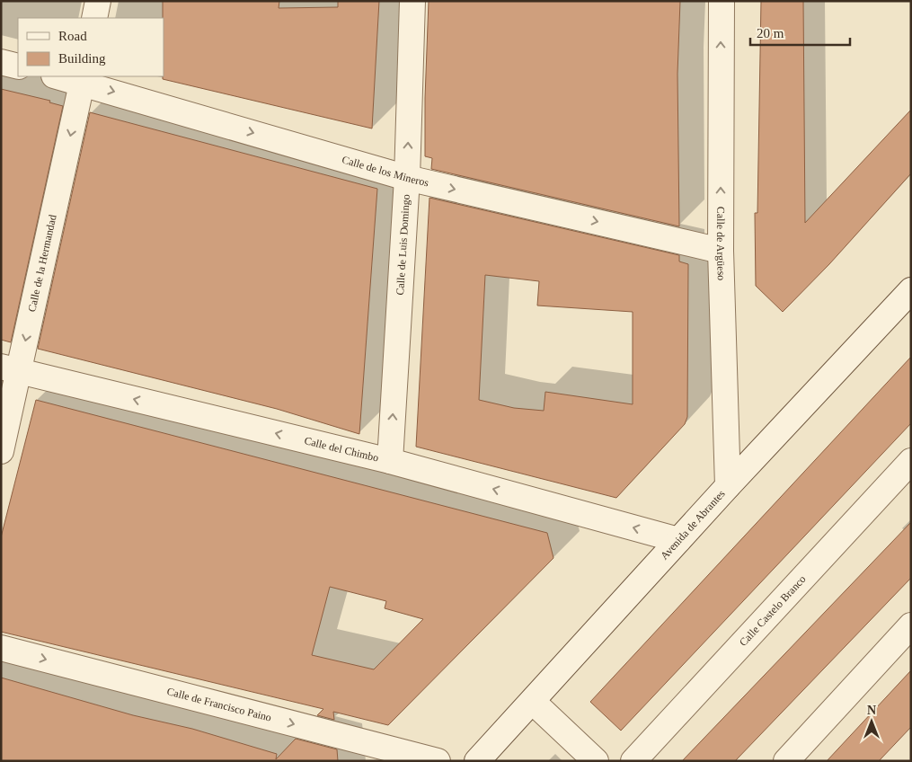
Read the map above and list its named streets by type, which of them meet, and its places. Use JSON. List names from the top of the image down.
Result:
{
  "streets": {
    "street": [
      "Calle de los Mineros",
      "Calle de Argüeso",
      "Calle de Luis Domingo",
      "Calle de la Hermandad",
      "Calle del Chimbo",
      "Avenida de Abrantes",
      "Calle Castelo Branco",
      "Calle de Francisco Paino"
    ]
  },
  "crossings": [
    ["Calle de los Mineros", "Calle de Argüeso"],
    ["Calle de los Mineros", "Calle de Luis Domingo"],
    ["Calle de los Mineros", "Calle de la Hermandad"],
    ["Calle de Argüeso", "Avenida de Abrantes"],
    ["Calle de Luis Domingo", "Calle del Chimbo"],
    ["Calle de la Hermandad", "Calle del Chimbo"],
    ["Calle del Chimbo", "Avenida de Abrantes"]
  ],
  "one_way": [
    "Calle de los Mineros",
    "Calle de Argüeso",
    "Calle de Luis Domingo",
    "Calle de la Hermandad",
    "Calle del Chimbo",
    "Calle de Francisco Paino"
  ],
  "legend": ["Road", "Building"],
  "scale_bar": "20 m",
  "north": "top"
}
